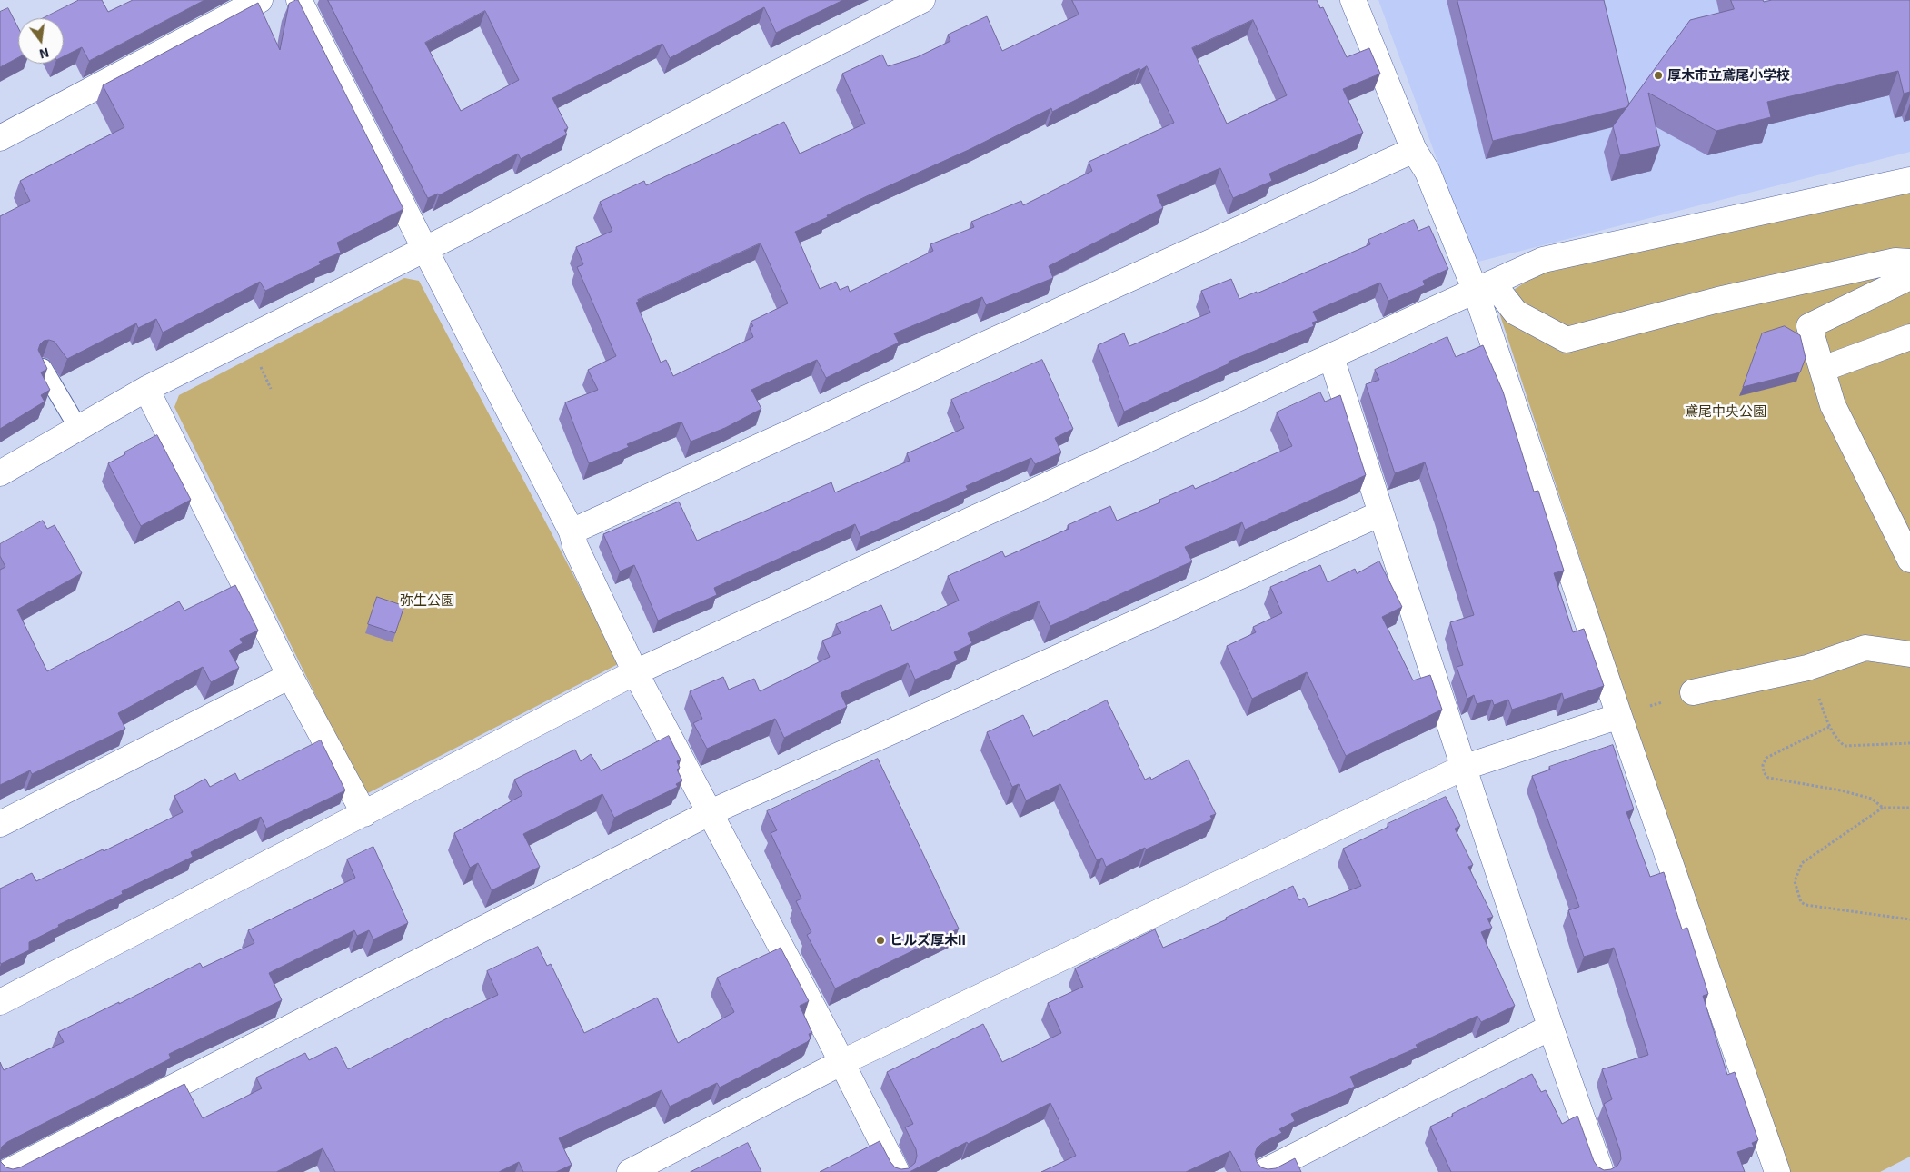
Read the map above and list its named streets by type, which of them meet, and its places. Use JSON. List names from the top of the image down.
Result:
{
  "parks": ["鳶尾中央公園", "弥生公園"],
  "places": ["厚木市立鳶尾小学校", "ヒルズ厚木II"],
  "north": "bottom"
}
